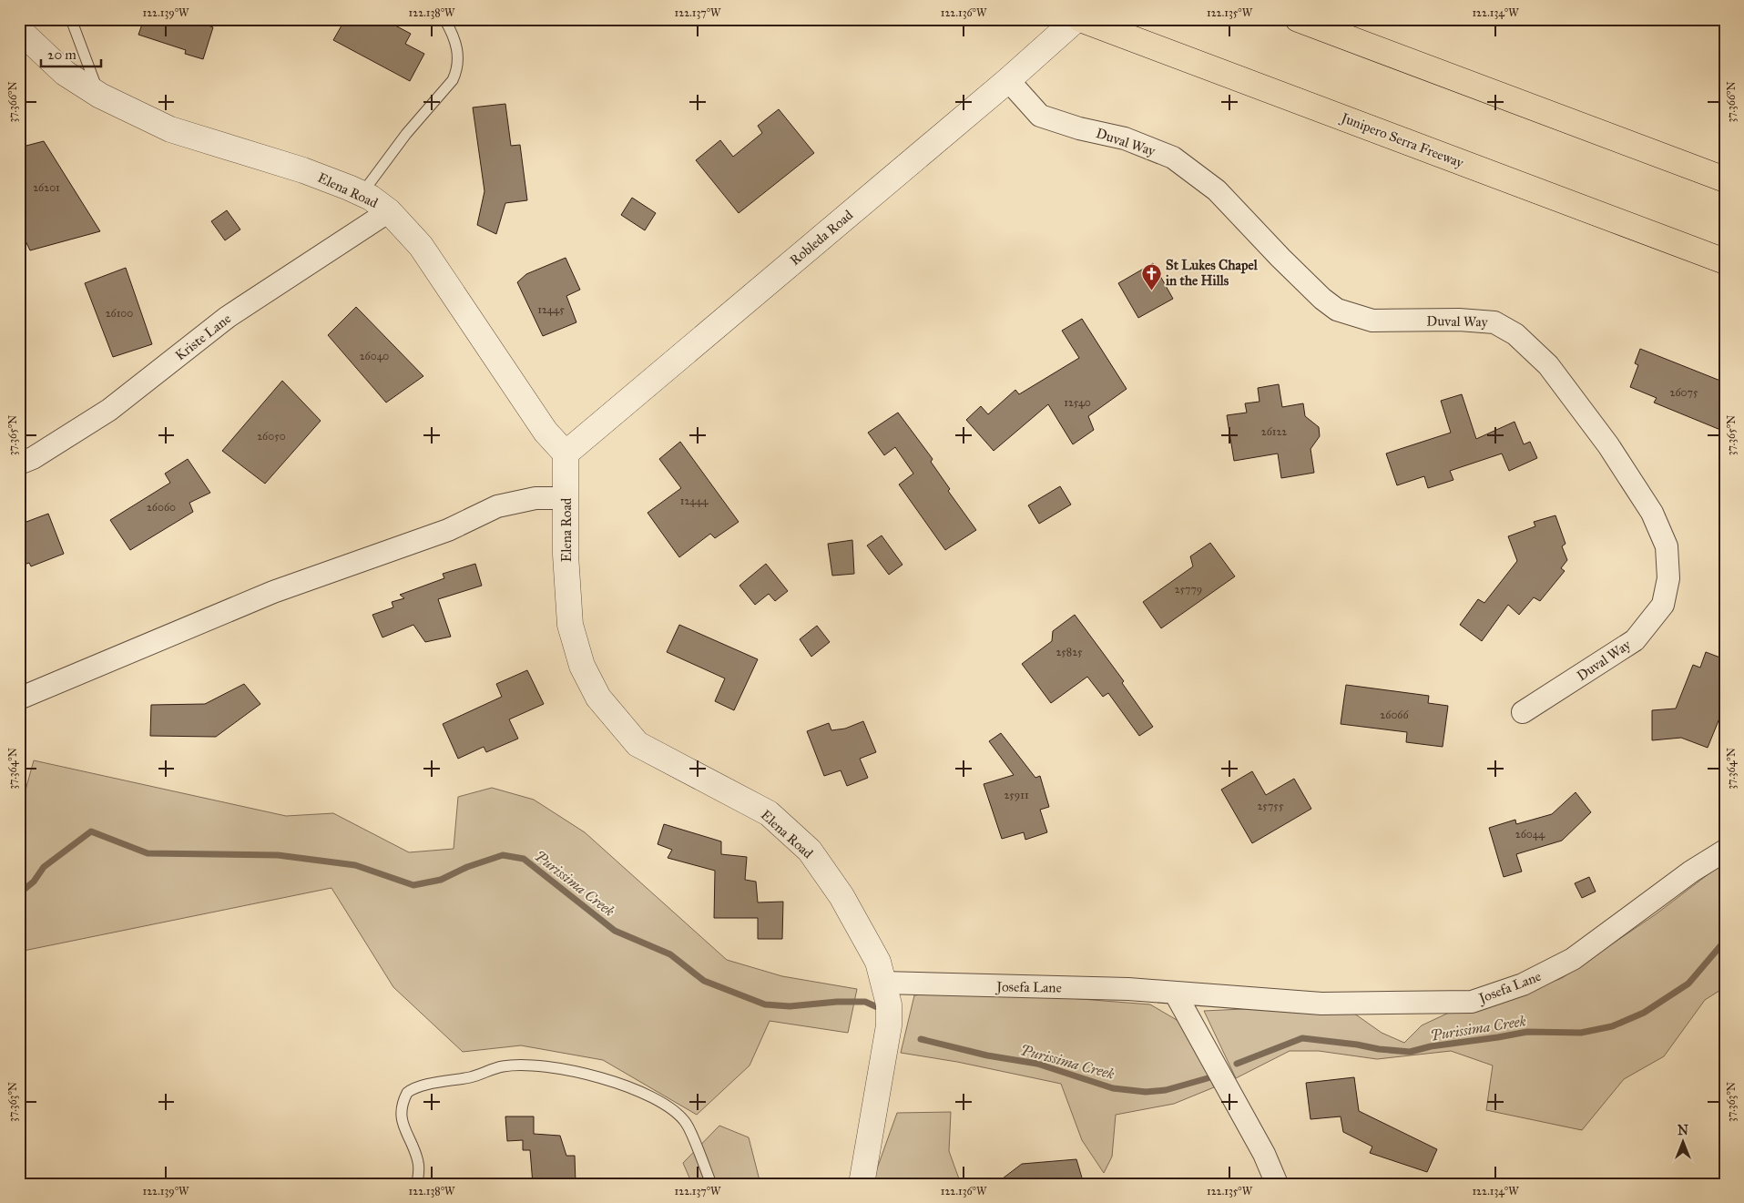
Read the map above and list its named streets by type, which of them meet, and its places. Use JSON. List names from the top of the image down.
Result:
{
  "streets": {
    "highway": ["Junipero Serra Freeway"],
    "street": [
      "Duval Way",
      "Elena Road",
      "Robleda Road",
      "Kriste Lane",
      "Josefa Lane"
    ]
  },
  "crossings": [
    ["Duval Way", "Robleda Road"],
    ["Elena Road", "Robleda Road"],
    ["Elena Road", "Kriste Lane"],
    ["Elena Road", "Josefa Lane"]
  ],
  "water": ["Purissima Creek"],
  "places": {
    "church": ["St Lukes Chapel in the Hills"]
  },
  "house_numbers": [
    "26201",
    "12445",
    "26100",
    "26040",
    "26075",
    "12540",
    "26122",
    "26050",
    "12444",
    "26060",
    "25779",
    "25825",
    "26066",
    "25911",
    "25755",
    "26044"
  ],
  "scale_bar": "20 m",
  "north": "top",
  "coordinates": [
    "122.139°W",
    "122.138°W",
    "122.137°W",
    "122.136°W",
    "122.135°W",
    "122.134°W",
    "37.366°N",
    "37.365°N",
    "37.364°N",
    "37.363°N"
  ]
}
